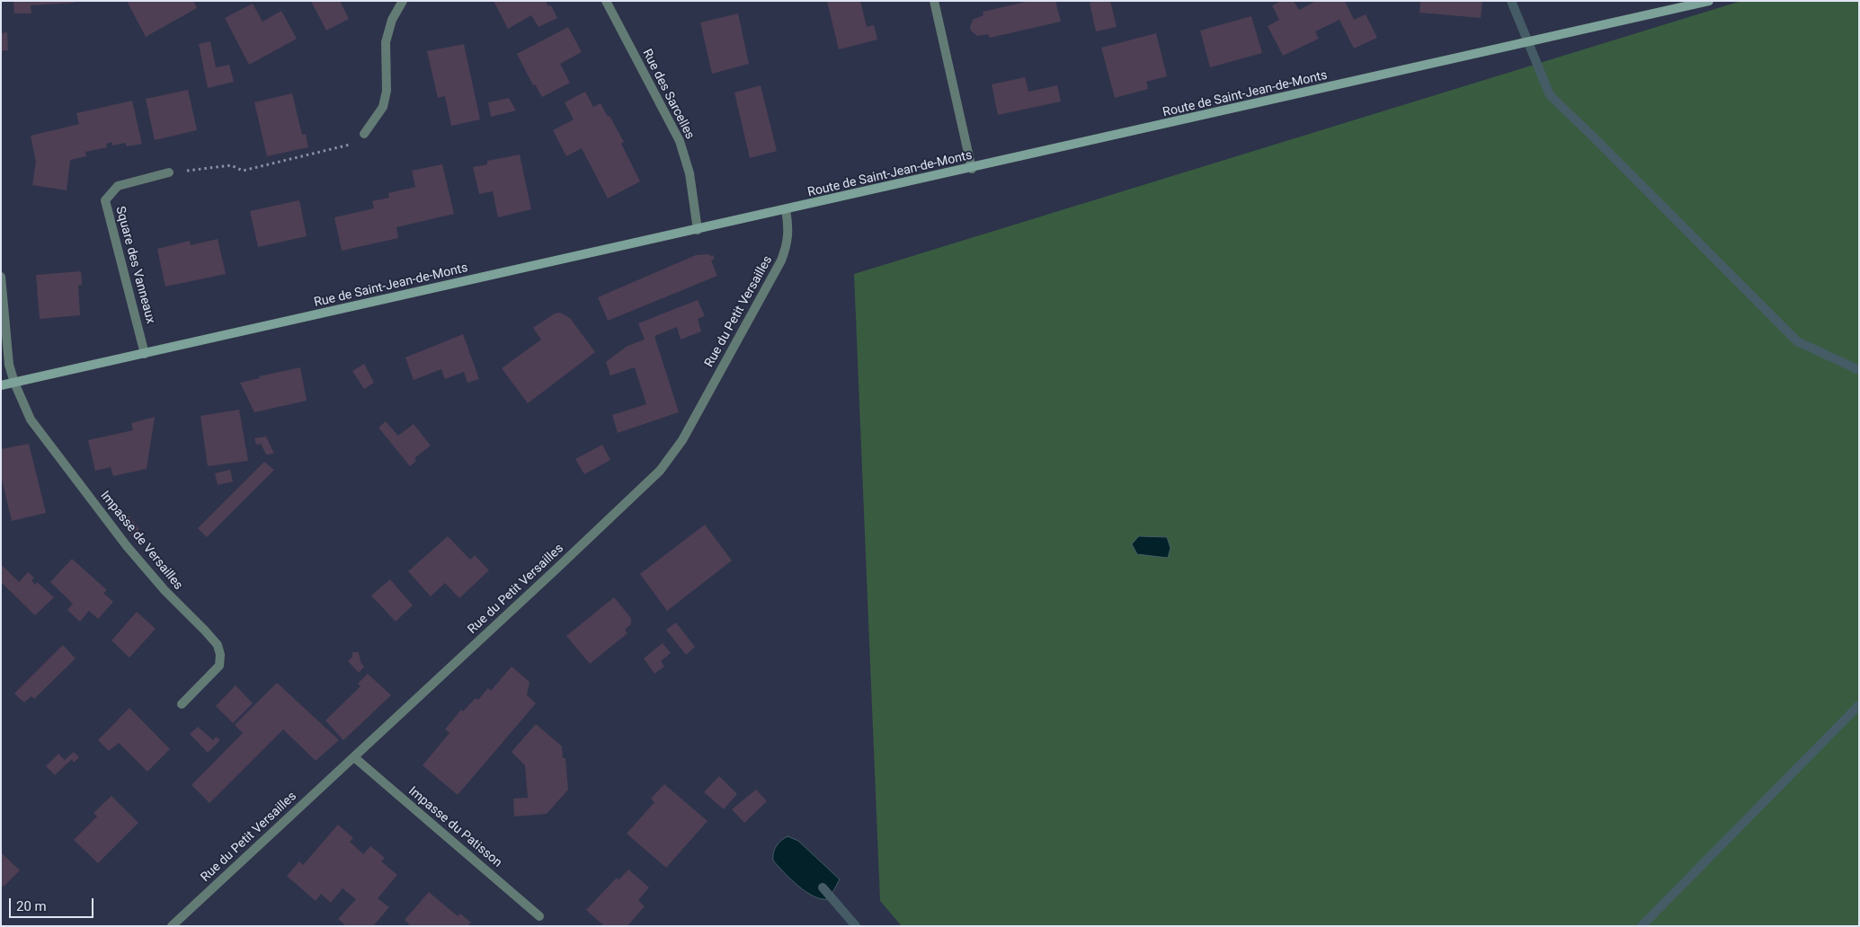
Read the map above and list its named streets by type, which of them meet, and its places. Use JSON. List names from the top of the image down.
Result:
{
  "streets": {
    "main road": ["Route de Saint-Jean-de-Monts", "Rue de Saint-Jean-de-Monts"],
    "street": [
      "Rue des Sarcelles",
      "Square des Vanneaux",
      "Rue du Petit Versailles",
      "Impasse de Versailles",
      "Impasse du Patisson"
    ]
  },
  "crossings": [
    ["Rue des Sarcelles", "Rue de Saint-Jean-de-Monts"],
    ["Route de Saint-Jean-de-Monts", "Rue de Saint-Jean-de-Monts"],
    ["Route de Saint-Jean-de-Monts", "Rue du Petit Versailles"],
    ["Square des Vanneaux", "Rue de Saint-Jean-de-Monts"],
    ["Rue de Saint-Jean-de-Monts", "Rue du Petit Versailles"],
    ["Rue de Saint-Jean-de-Monts", "Impasse de Versailles"],
    ["Rue du Petit Versailles", "Impasse du Patisson"]
  ],
  "scale_bar": "20 m"
}
